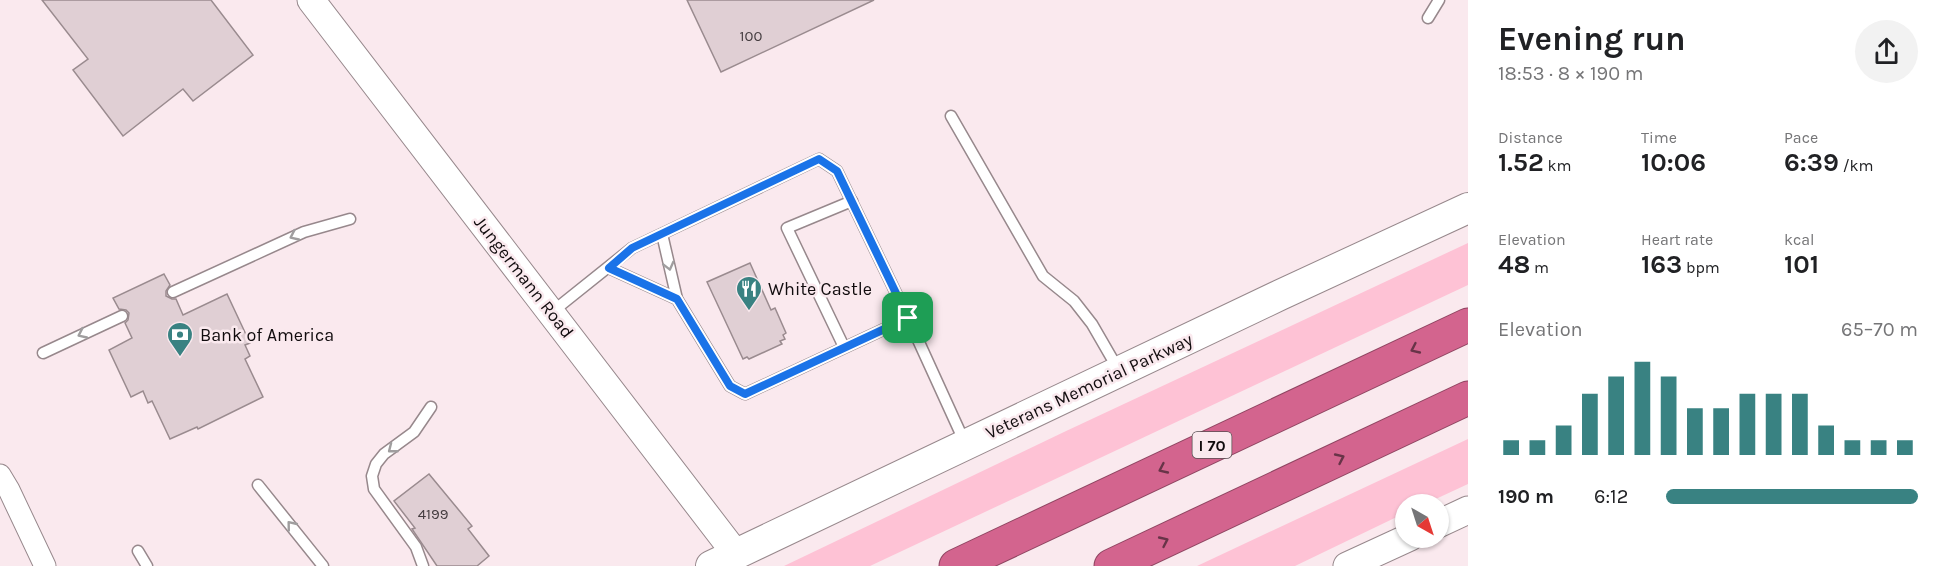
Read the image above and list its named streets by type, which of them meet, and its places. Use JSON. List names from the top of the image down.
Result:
{
  "streets": {
    "highway": ["I 70"],
    "main road": ["Veterans Memorial Parkway"],
    "street": ["Jungermann Road"]
  },
  "crossings": [
    ["Jungermann Road", "Veterans Memorial Parkway"]
  ],
  "places": {
    "restaurant": ["White Castle"],
    "bank": ["Bank of America"]
  },
  "house_numbers": ["100", "4199"],
  "north": "bottom right",
  "page": {
    "heading": ["Evening run", "18:53 · 8 × 190 m"],
    "stats": [
      ["Distance", "1.52 km"],
      ["Time", "10:06"],
      ["Pace", "6:39 /km"],
      ["Elevation", "48 m"],
      ["Heart rate", "163 bpm"],
      ["kcal", "101"]
    ],
    "chart": ["Elevation", "65–70 m"],
    "list": [
      {
        "name": "190 m",
        "note": "6:12"
      }
    ]
  }
}
